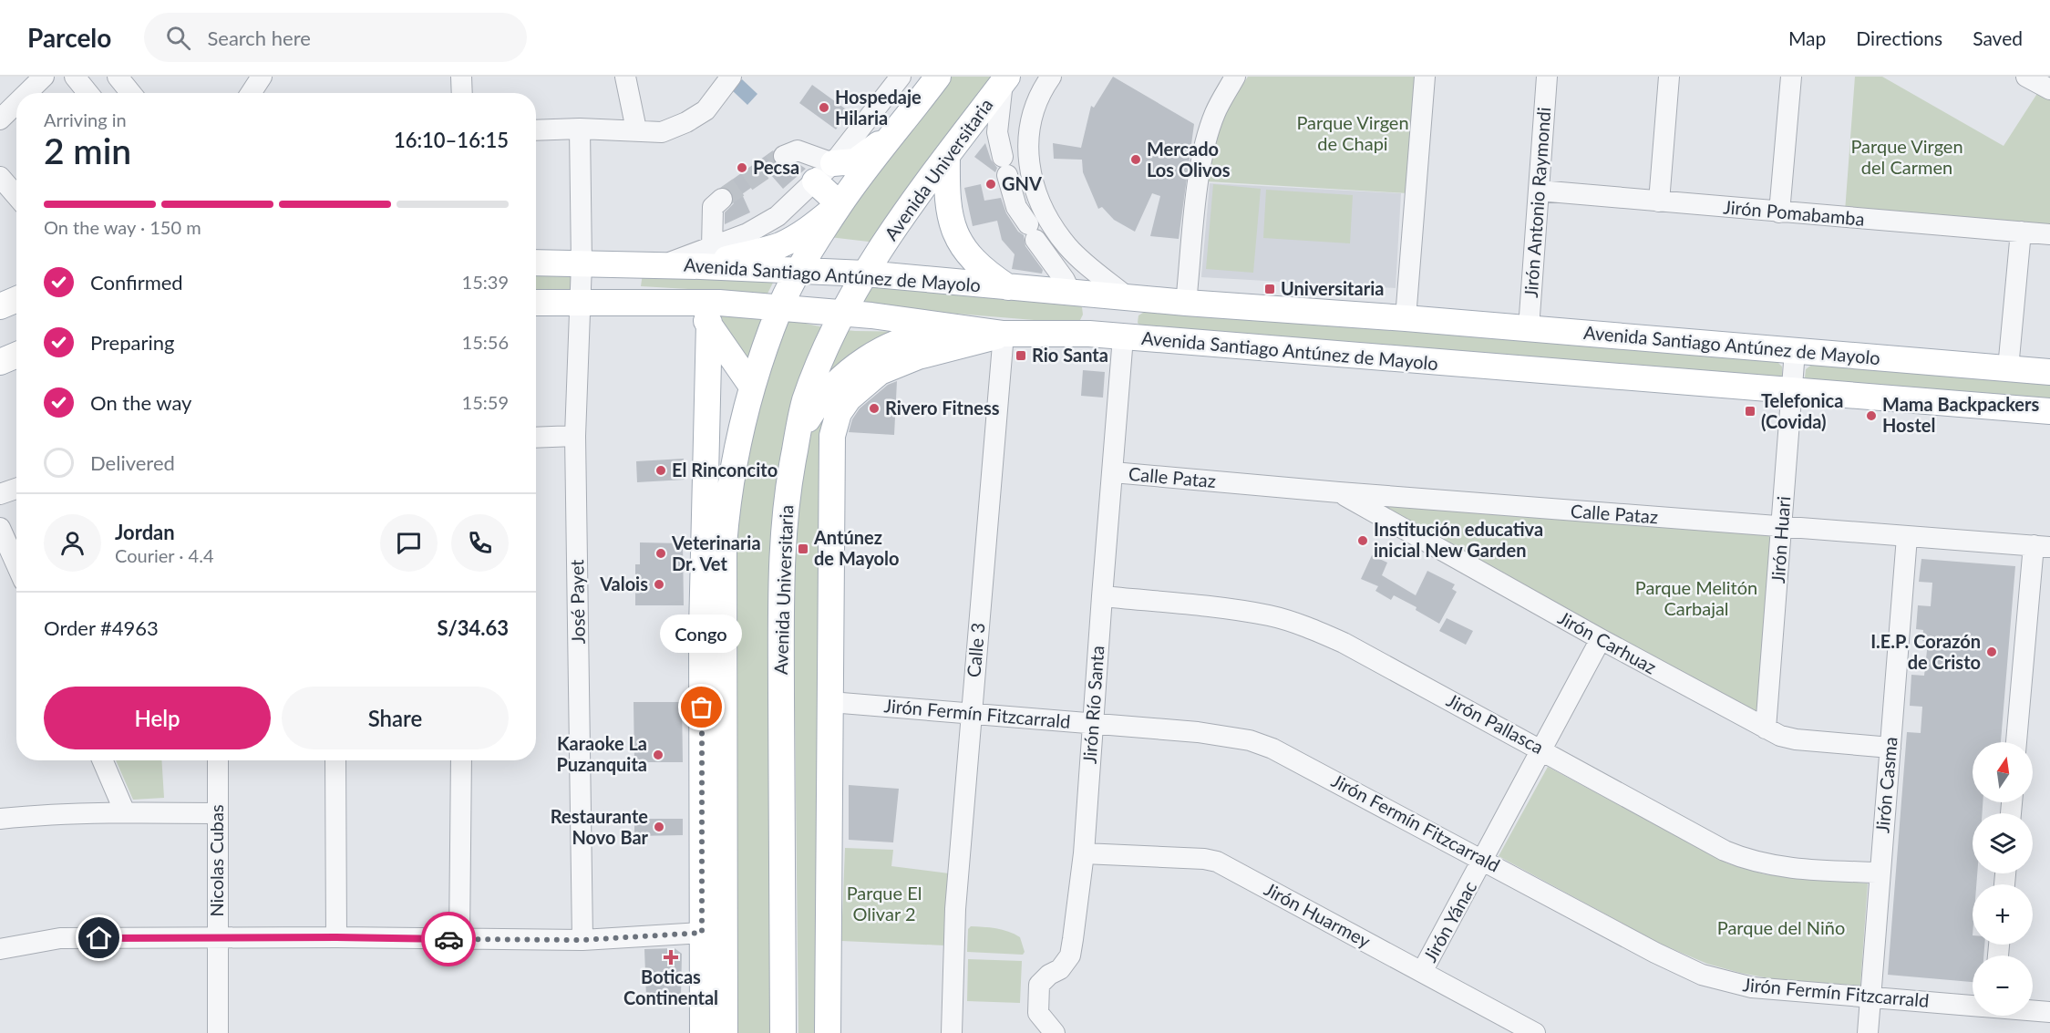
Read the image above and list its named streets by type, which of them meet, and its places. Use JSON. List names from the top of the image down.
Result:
{
  "streets": {
    "main road": ["Avenida Universitaria", "Avenida Santiago Antúnez de Mayolo"],
    "street": [
      "Jirón Antonio Raymondi",
      "Jirón Pomabamba",
      "Calle Pataz",
      "Jirón Huari",
      "José Payet",
      "Jirón Carhuaz",
      "Calle 3",
      "Jirón Río Santa",
      "Jirón Fermín Fitzcarrald",
      "Jirón Pallasca",
      "Jirón Casma",
      "Nicolas Cubas",
      "Jirón Huarmey",
      "Jirón Yánac"
    ]
  },
  "crossings": [
    ["Avenida Universitaria", "Avenida Santiago Antúnez de Mayolo"],
    ["Jirón Antonio Raymondi", "Jirón Pomabamba"],
    ["Jirón Antonio Raymondi", "Avenida Santiago Antúnez de Mayolo"],
    ["Avenida Santiago Antúnez de Mayolo", "Jirón Huari"],
    ["Avenida Santiago Antúnez de Mayolo", "José Payet"],
    ["Avenida Santiago Antúnez de Mayolo", "Calle 3"],
    ["Avenida Santiago Antúnez de Mayolo", "Jirón Río Santa"],
    ["Calle Pataz", "Jirón Huari"],
    ["Calle Pataz", "Jirón Carhuaz"],
    ["Calle Pataz", "Jirón Río Santa"],
    ["Calle Pataz", "Jirón Casma"],
    ["Jirón Huari", "Jirón Carhuaz"],
    ["Jirón Carhuaz", "Jirón Casma"],
    ["Jirón Carhuaz", "Jirón Yánac"],
    ["Calle 3", "Jirón Fermín Fitzcarrald"],
    ["Jirón Río Santa", "Jirón Fermín Fitzcarrald"],
    ["Jirón Río Santa", "Jirón Pallasca"],
    ["Jirón Río Santa", "Jirón Huarmey"],
    ["Jirón Fermín Fitzcarrald", "Jirón Casma"],
    ["Jirón Fermín Fitzcarrald", "Jirón Yánac"],
    ["Jirón Pallasca", "Jirón Casma"],
    ["Jirón Pallasca", "Jirón Yánac"],
    ["Jirón Huarmey", "Jirón Yánac"]
  ],
  "parks": [
    "Parque Virgen de Chapi",
    "Parque Virgen del Carmen",
    "Parque Melitón Carbajal",
    "Parque El Olivar 2",
    "Parque del Niño"
  ],
  "places": {
    "other": [
      "Hospedaje Hilaria",
      "Mercado Los Olivos",
      "Pecsa",
      "GNV",
      "Rivero Fitness",
      "Mama Backpackers Hostel",
      "El Rinconcito",
      "Institución educativa inicial New Garden",
      "Veterinaria Dr. Vet",
      "Valois",
      "I.E.P. Corazón de Cristo",
      "Congo",
      "Karaoke La Puzanquita",
      "Restaurante Novo Bar"
    ],
    "transit": [
      "Universitaria",
      "Rio Santa",
      "Telefonica (Covida)",
      "Antúnez de Mayolo"
    ],
    "health": ["Boticas Continental"]
  },
  "north": "top",
  "page": {
    "header": "Parcelo",
    "search": "Search here",
    "nav": ["Map", "Directions", "Saved"],
    "heading": ["2 min", "Arriving in", "16:10–16:15"],
    "panel": [
      "Jordan",
      "Courier · 4.4",
      "Order #4963",
      "S/34.63"
    ],
    "bar": "On the way · 150 m",
    "list": [
      ["Confirmed", "15:39"],
      ["Preparing", "15:56"],
      ["On the way", "15:59"],
      "Delivered"
    ],
    "bubble": "Congo",
    "buttons": ["Help", "Share"],
    "map_buttons": ["+", "−"]
  }
}
